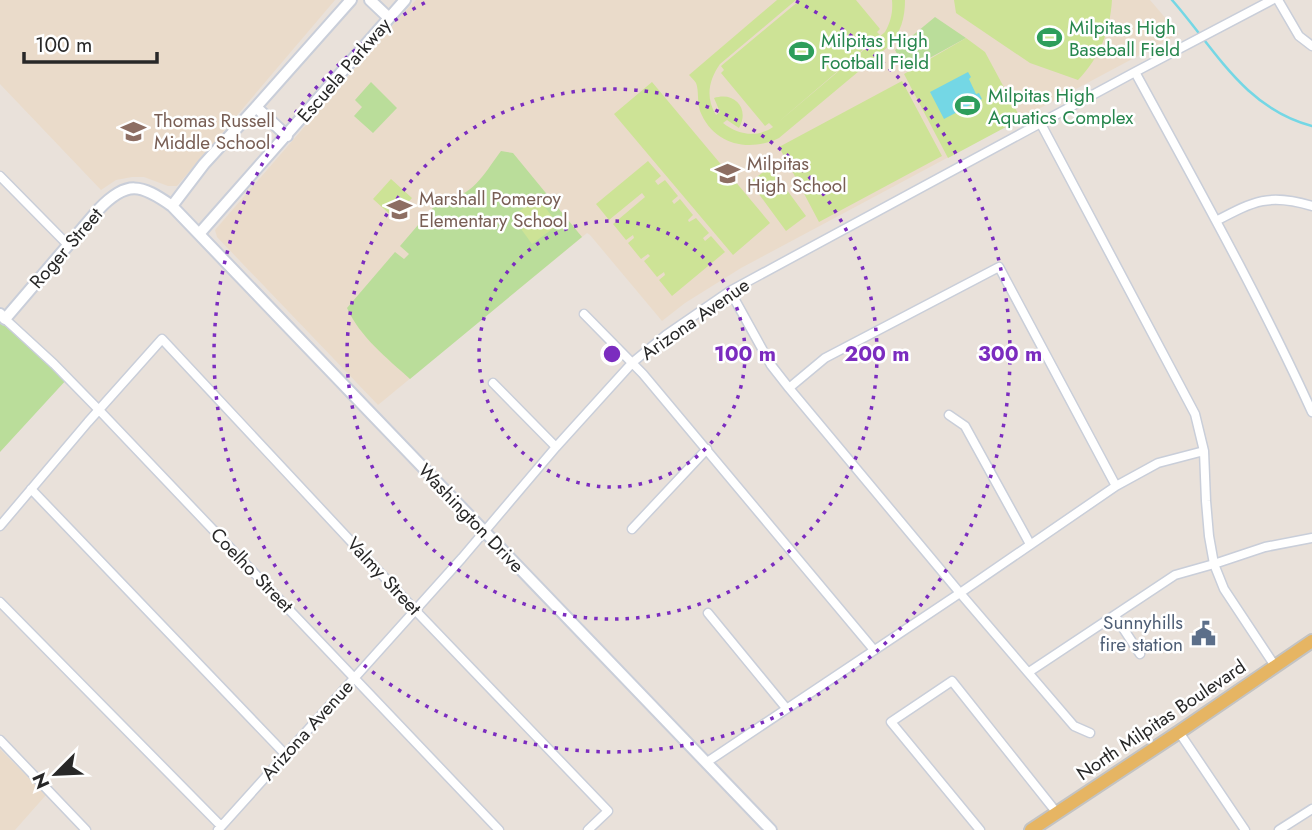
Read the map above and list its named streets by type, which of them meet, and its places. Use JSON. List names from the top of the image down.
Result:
{
  "streets": {
    "main road": ["North Milpitas Boulevard"],
    "street": [
      "Escuela Parkway",
      "Roger Street",
      "Arizona Avenue",
      "Washington Drive",
      "Coelho Street",
      "Valmy Street"
    ]
  },
  "crossings": [
    ["Escuela Parkway", "Washington Drive"],
    ["Roger Street", "Washington Drive"],
    ["Roger Street", "Coelho Street"],
    ["Arizona Avenue", "Washington Drive"],
    ["Arizona Avenue", "Coelho Street"],
    ["Arizona Avenue", "Valmy Street"],
    ["Coelho Street", "Valmy Street"]
  ],
  "places": {
    "sports": ["Milpitas High Baseball Field", "Milpitas High Football Field", "Milpitas High Aquatics Complex"],
    "school or university": ["Thomas Russell Middle School", "Milpitas High School", "Marshall Pomeroy Elementary School"],
    "public building": ["Sunnyhills fire station"]
  },
  "scale_bar": "100 m",
  "north": "bottom left",
  "rings": ["100 m", "200 m", "300 m"]
}
